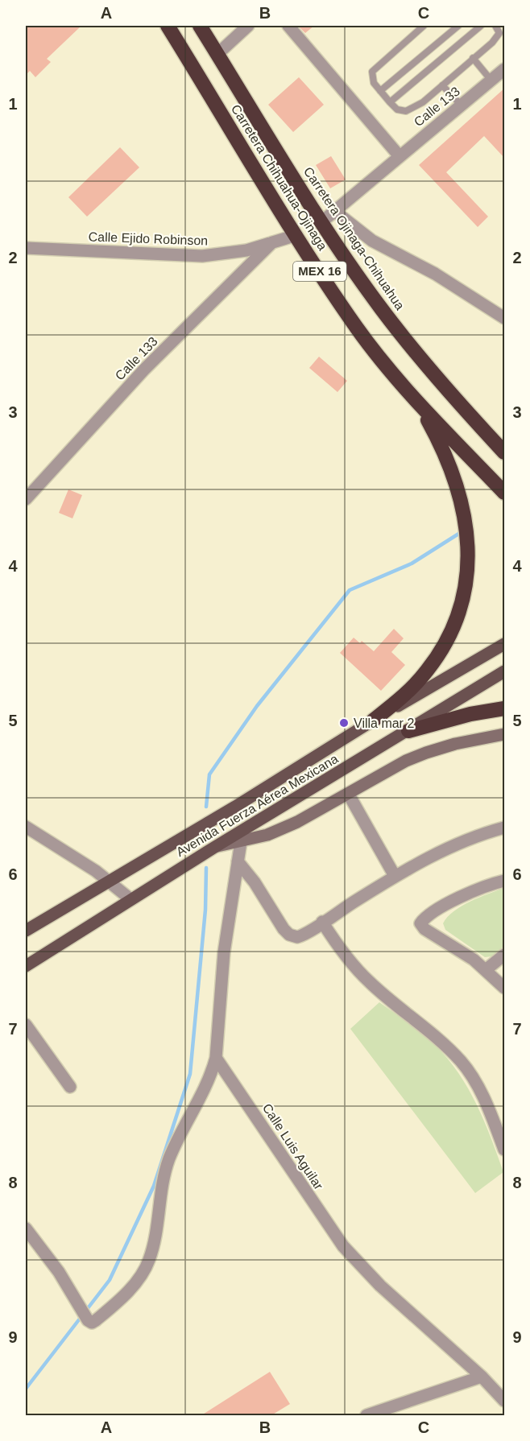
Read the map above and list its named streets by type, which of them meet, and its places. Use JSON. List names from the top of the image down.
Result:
{
  "streets": {
    "highway": ["Carretera Chihuahua-Ojinaga", "Carretera Ojinaga-Chihuahua", "MEX 16"],
    "main road": ["Avenida Fuerza Aérea Mexicana"],
    "street": ["Calle 133", "Calle Ejido Robinson", "Calle Luis Aguilar"]
  },
  "crossings": [
    ["Calle 133", "Calle Ejido Robinson"],
    ["Calle 133", "Carretera Ojinaga-Chihuahua"],
    ["Carretera Chihuahua-Ojinaga", "Calle Ejido Robinson"]
  ],
  "places": ["Villa mar 2"],
  "grid": {
    "columns": ["A", "B", "C"],
    "rows": [
      "1",
      "2",
      "3",
      "4",
      "5",
      "6",
      "7",
      "8",
      "9"
    ]
  }
}
